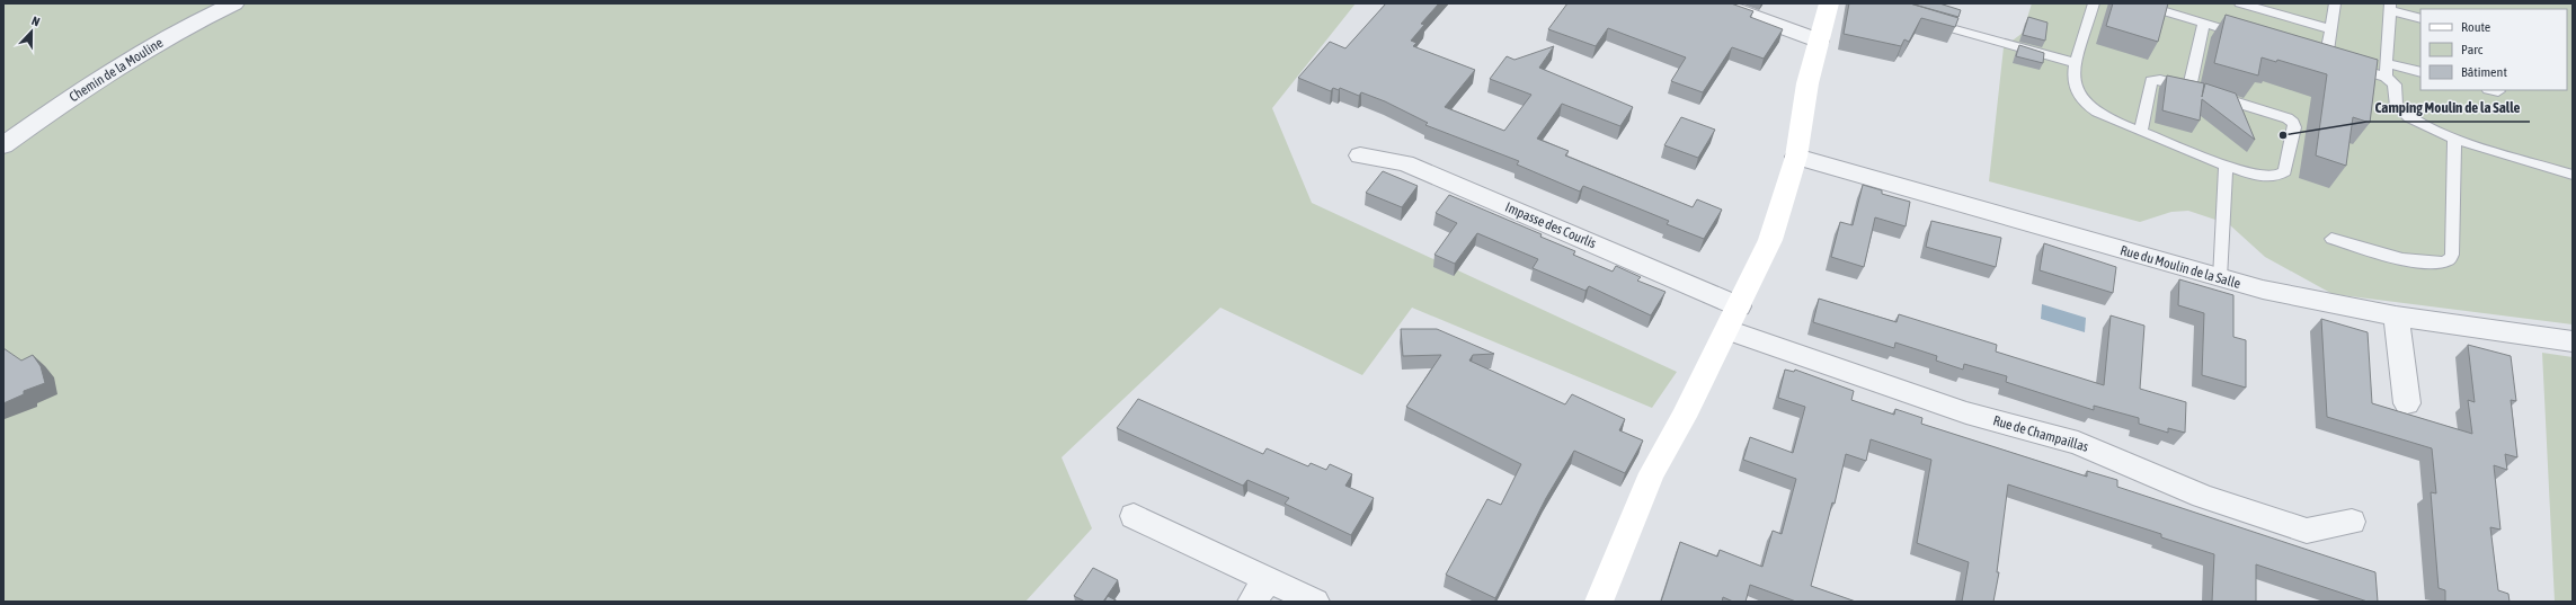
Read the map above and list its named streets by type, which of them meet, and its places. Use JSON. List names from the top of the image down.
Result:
{
  "streets": {
    "street": [
      "Chemin de la Mouline",
      "Impasse des Courlis",
      "Rue du Moulin de la Salle",
      "Rue de Champaillas"
    ]
  },
  "crossings": [
    ["Impasse des Courlis", "Rue de Champaillas"]
  ],
  "places": ["Camping Moulin de la Salle"],
  "legend": ["Route", "Parc", "Bâtiment"],
  "north": "top"
}
